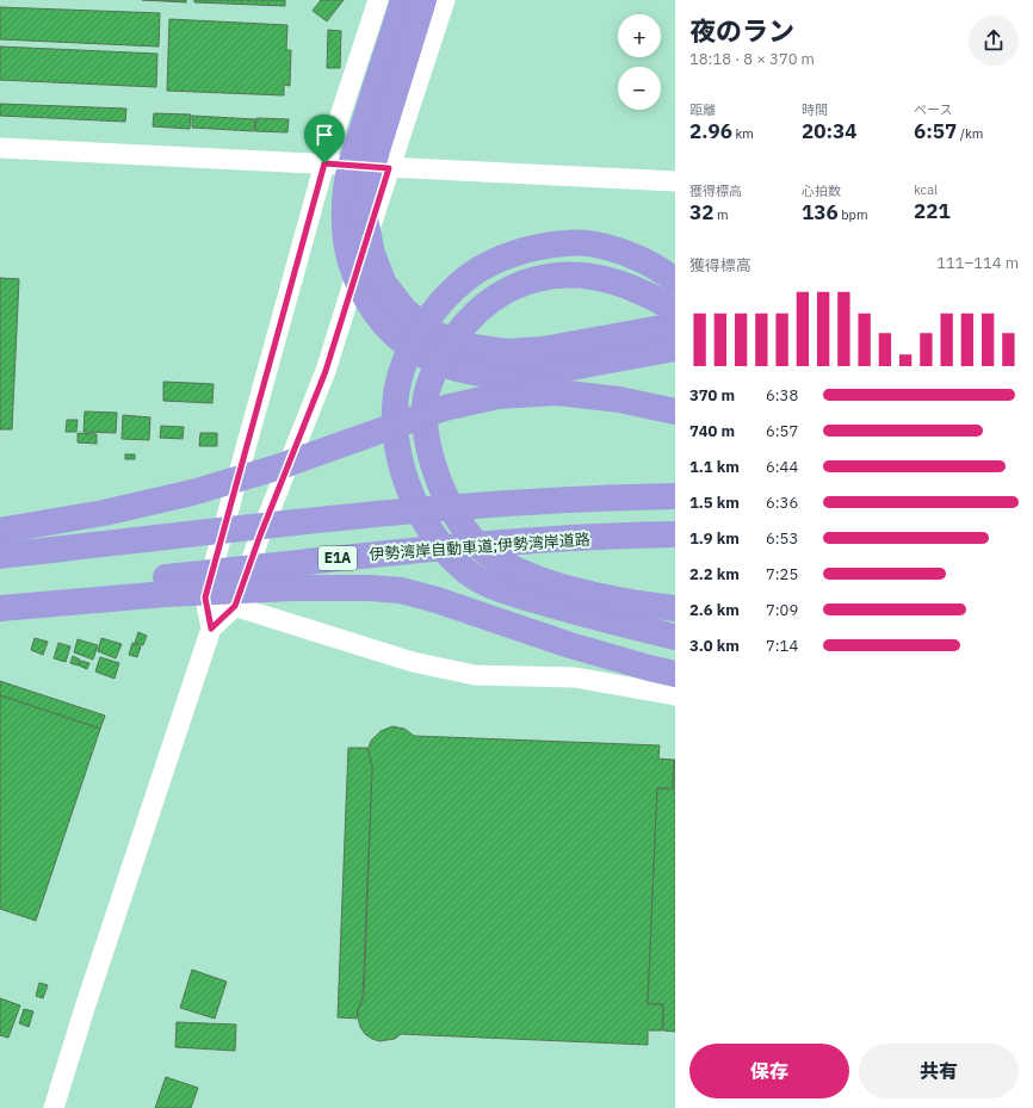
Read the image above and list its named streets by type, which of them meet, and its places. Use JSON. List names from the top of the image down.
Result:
{
  "streets": {
    "highway": ["伊勢湾岸自動車道;伊勢湾岸道路", "E1A"]
  },
  "page": {
    "heading": ["夜のラン", "18:18 · 8 × 370 m"],
    "map_buttons": ["+", "−"],
    "stats": [
      ["距離", "2.96 km"],
      ["時間", "20:34"],
      ["ペース", "6:57 /km"],
      ["獲得標高", "32 m"],
      ["心拍数", "136 bpm"],
      ["kcal", "221"]
    ],
    "chart": ["獲得標高", "111–114 m"],
    "list": [
      {
        "name": "370 m",
        "note": "6:38"
      },
      {
        "name": "740 m",
        "note": "6:57"
      },
      {
        "name": "1.1 km",
        "note": "6:44"
      },
      {
        "name": "1.5 km",
        "note": "6:36"
      },
      {
        "name": "1.9 km",
        "note": "6:53"
      },
      {
        "name": "2.2 km",
        "note": "7:25"
      },
      {
        "name": "2.6 km",
        "note": "7:09"
      },
      {
        "name": "3.0 km",
        "note": "7:14"
      }
    ],
    "buttons": ["保存", "共有"]
  }
}
